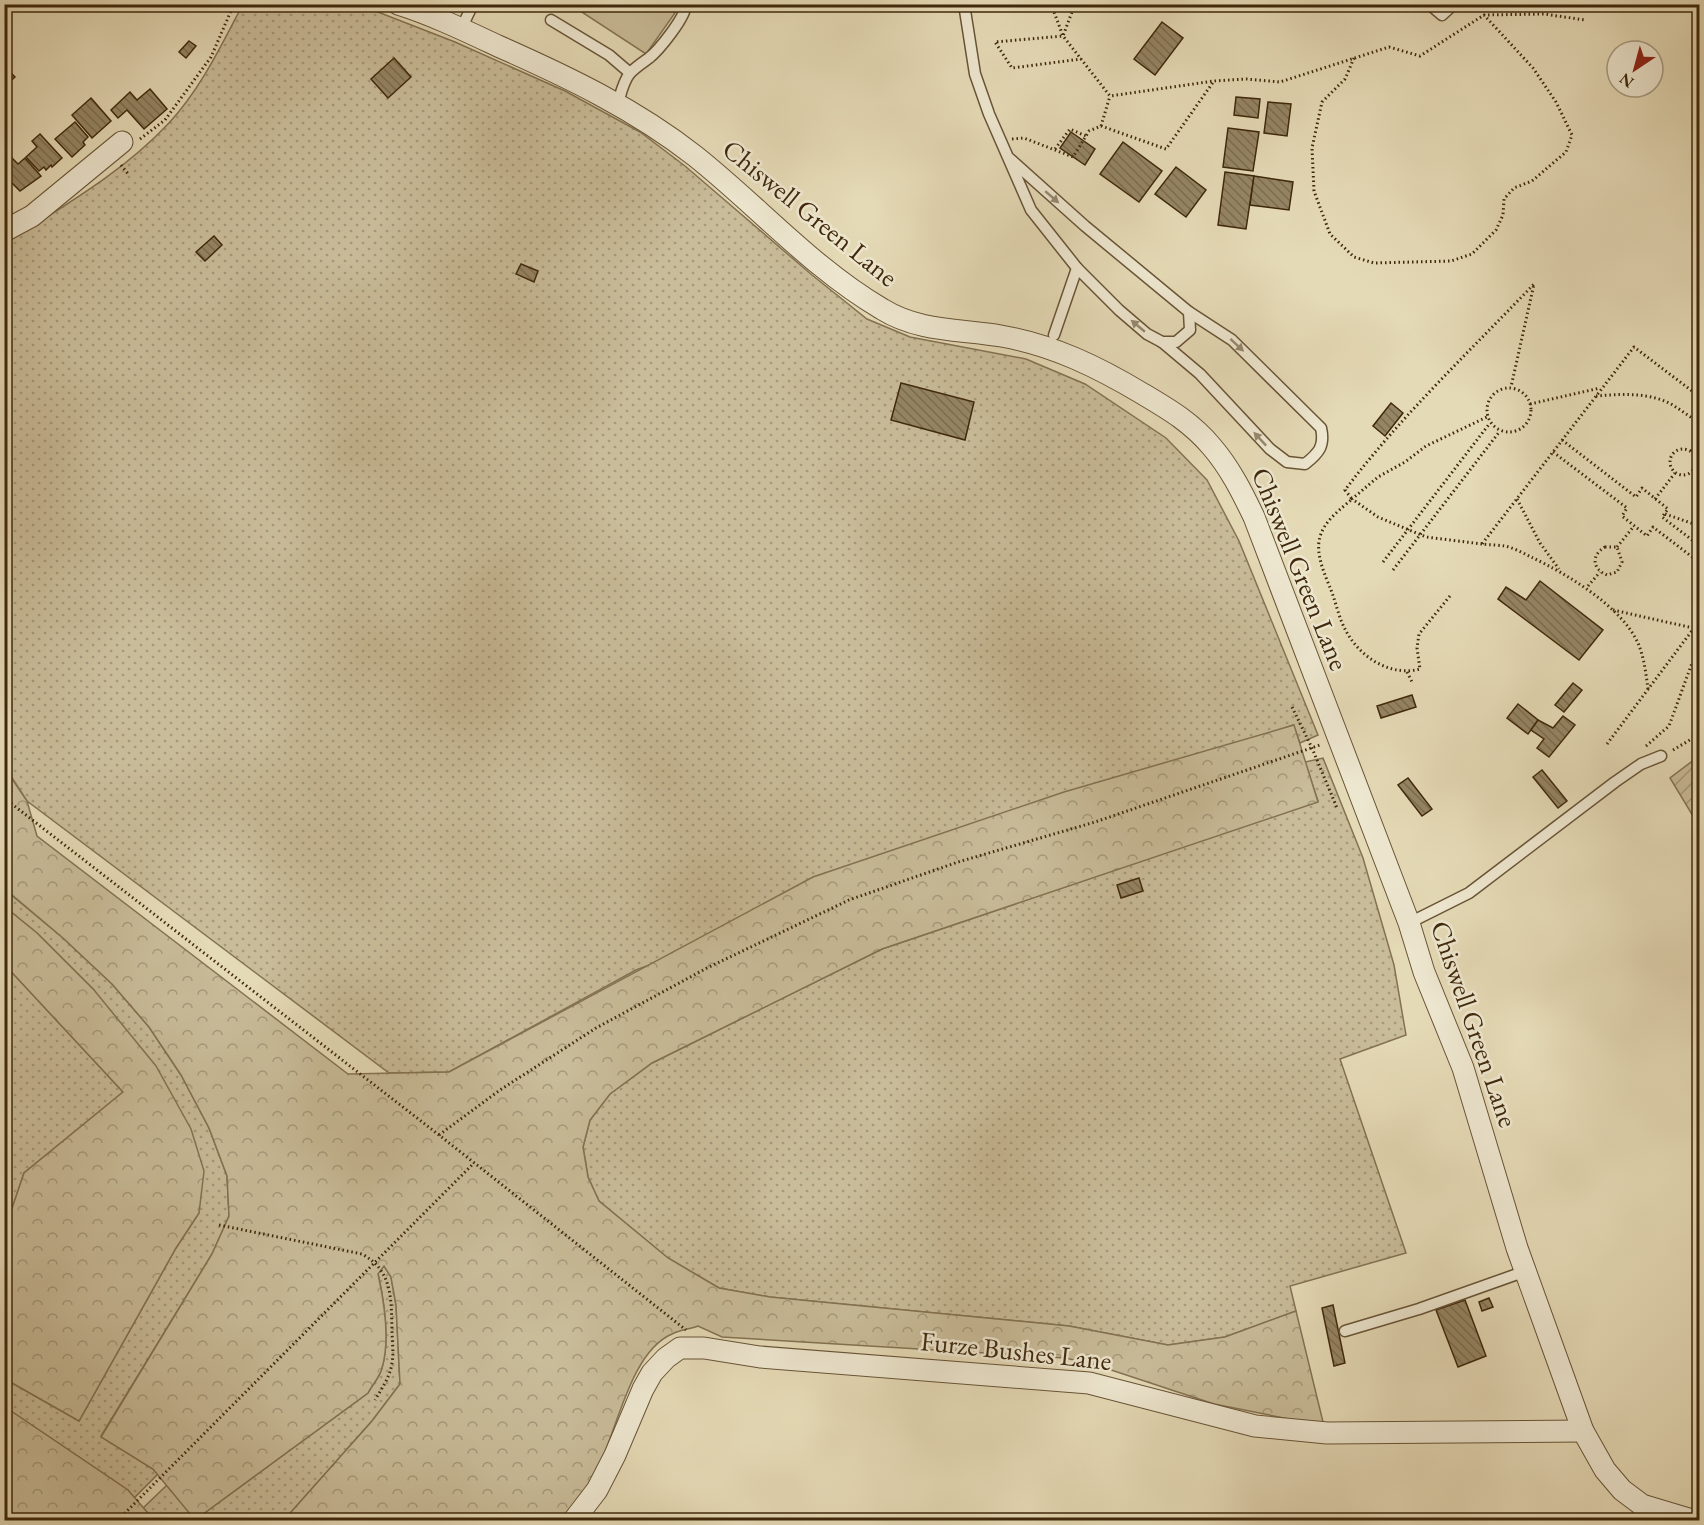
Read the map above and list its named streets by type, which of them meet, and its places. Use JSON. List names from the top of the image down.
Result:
{
  "streets": {
    "street": ["Chiswell Green Lane", "Furze Bushes Lane"]
  },
  "crossings": [
    ["Chiswell Green Lane", "Furze Bushes Lane"]
  ],
  "north": "bottom left"
}
